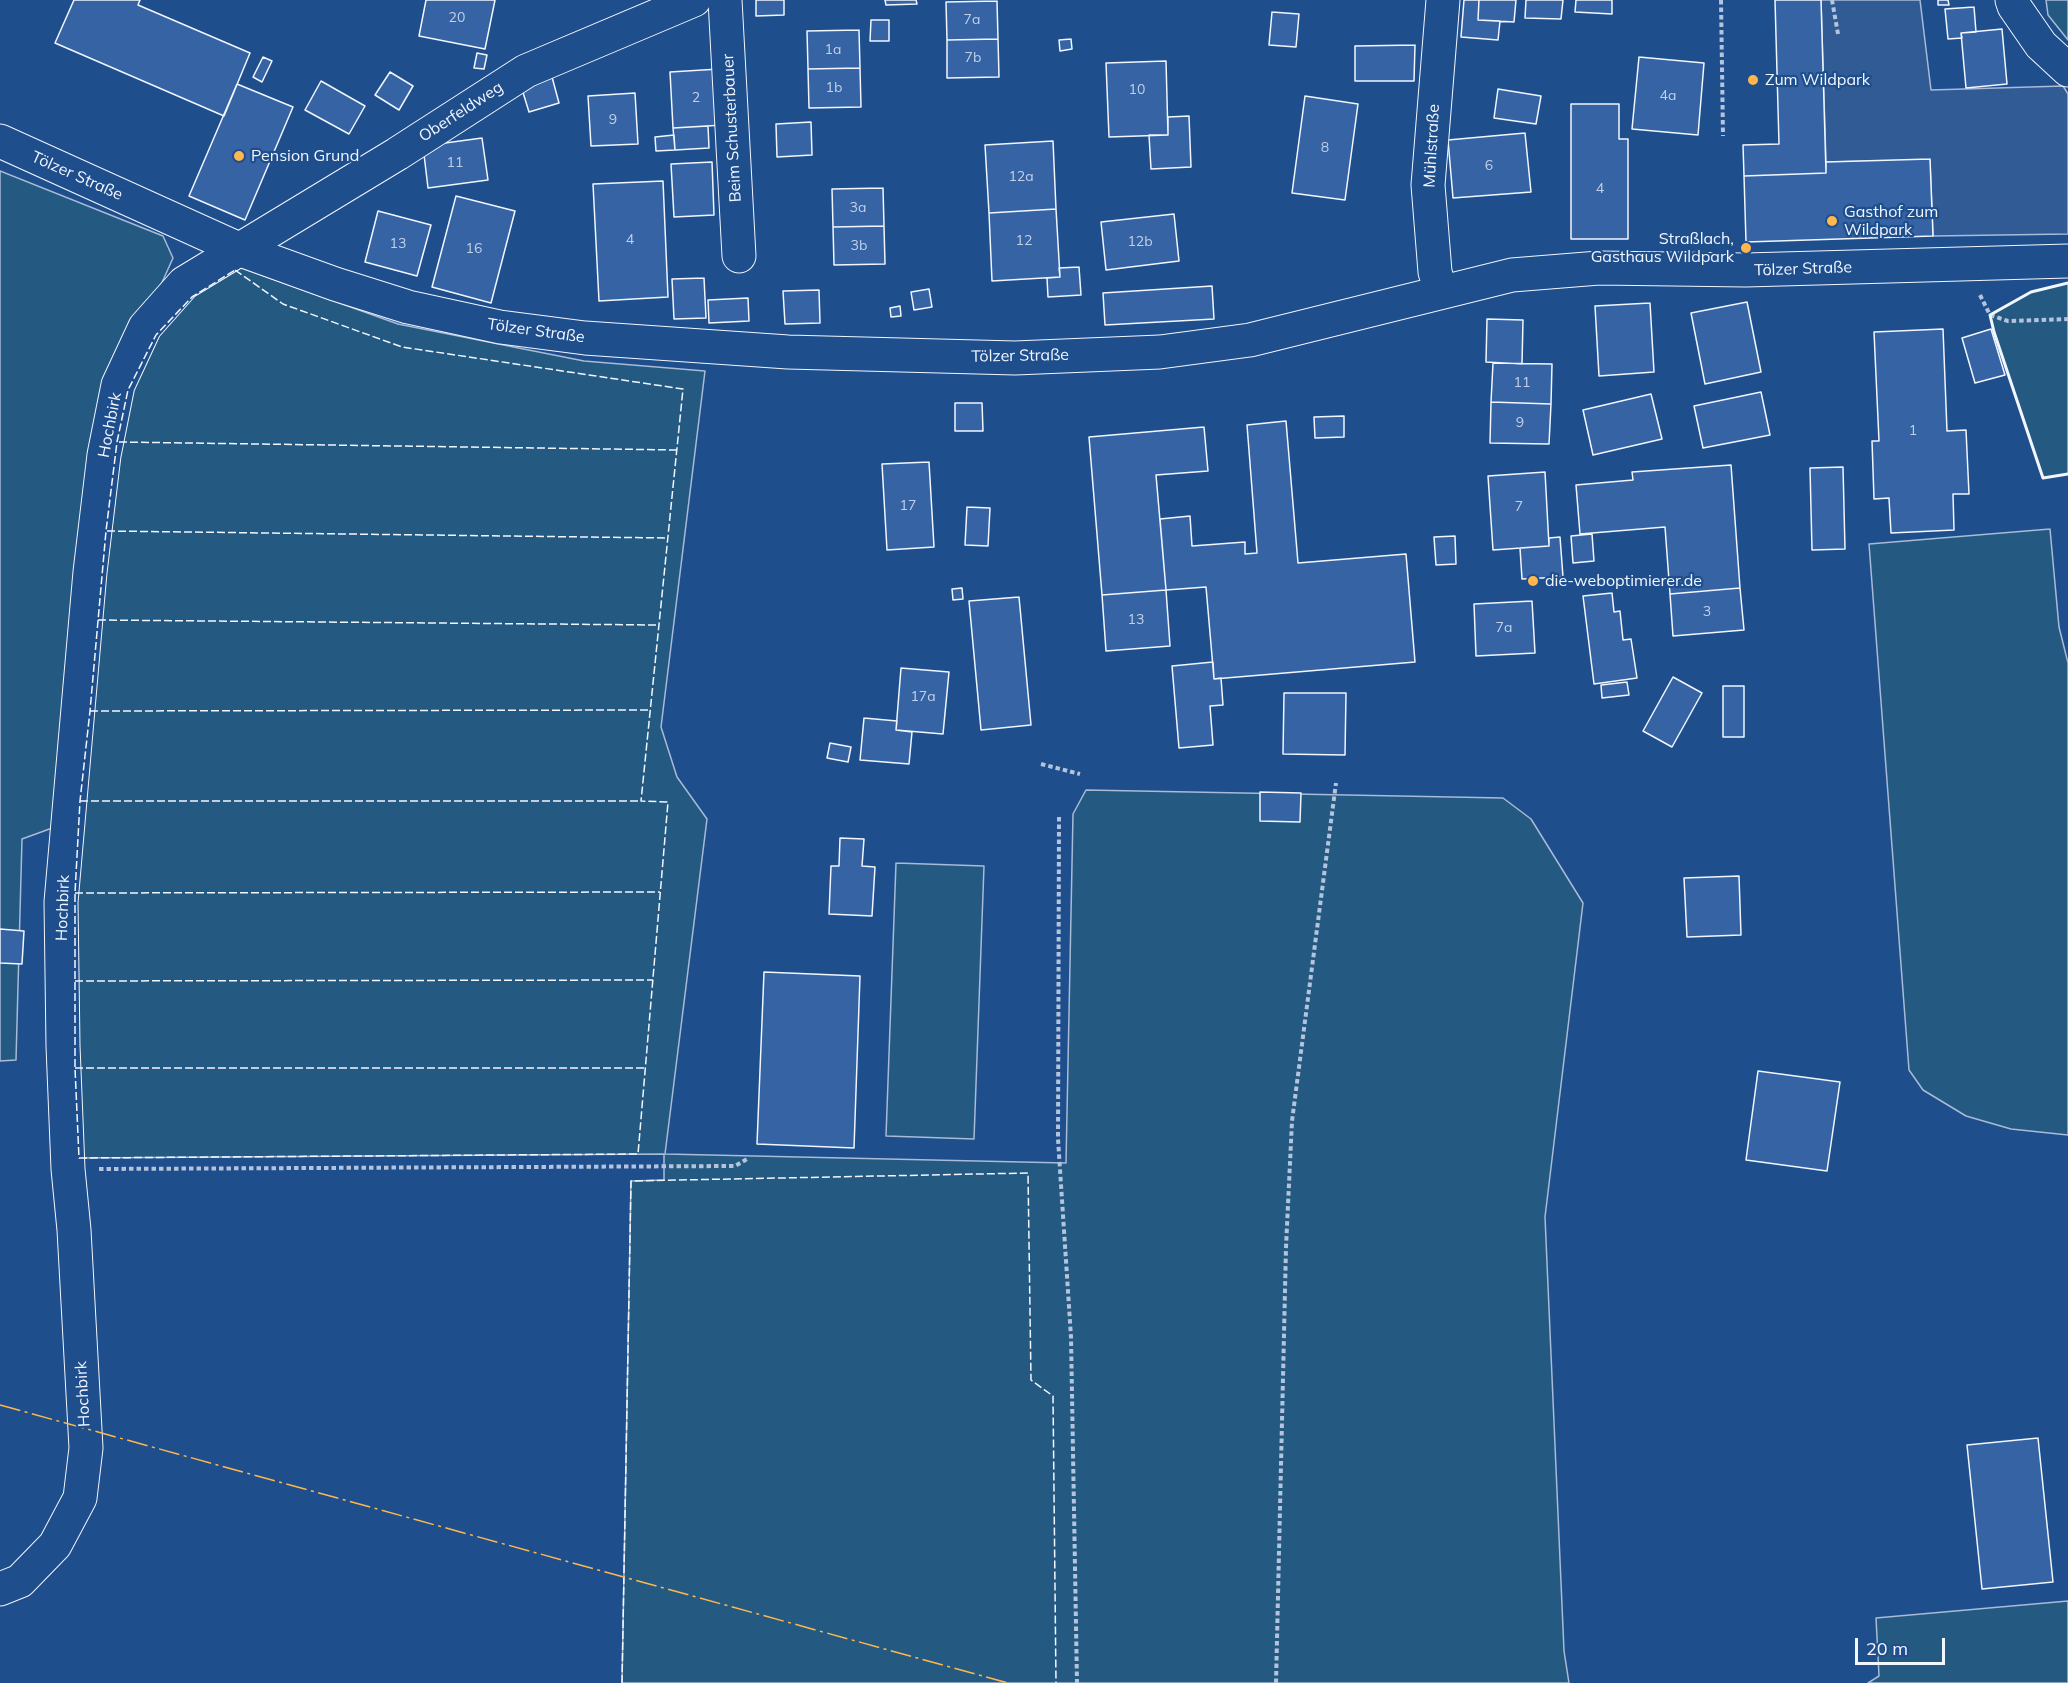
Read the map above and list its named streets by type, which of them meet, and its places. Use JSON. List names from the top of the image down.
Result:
{
  "streets": {
    "street": [
      "Oberfeldweg",
      "Beim Schusterbauer",
      "Mühlstraße",
      "Tölzer Straße",
      "Hochbirk"
    ]
  },
  "crossings": [
    ["Oberfeldweg", "Tölzer Straße"],
    ["Oberfeldweg", "Hochbirk"],
    ["Mühlstraße", "Tölzer Straße"],
    ["Tölzer Straße", "Hochbirk"]
  ],
  "places": [
    "Zum Wildpark",
    "Pension Grund",
    "Gasthof zum Wildpark",
    "Straßlach, Gasthaus Wildpark",
    "die-weboptimierer.de"
  ],
  "house_numbers": [
    "20",
    "7a",
    "1a",
    "7b",
    "1b",
    "10",
    "4a",
    "2",
    "9",
    "8",
    "11",
    "6",
    "12a",
    "4",
    "3a",
    "4",
    "12",
    "12b",
    "13",
    "3b",
    "16",
    "11",
    "9",
    "1",
    "17",
    "7",
    "3",
    "13",
    "7a",
    "17a"
  ],
  "scale_bar": "20 m"
}
